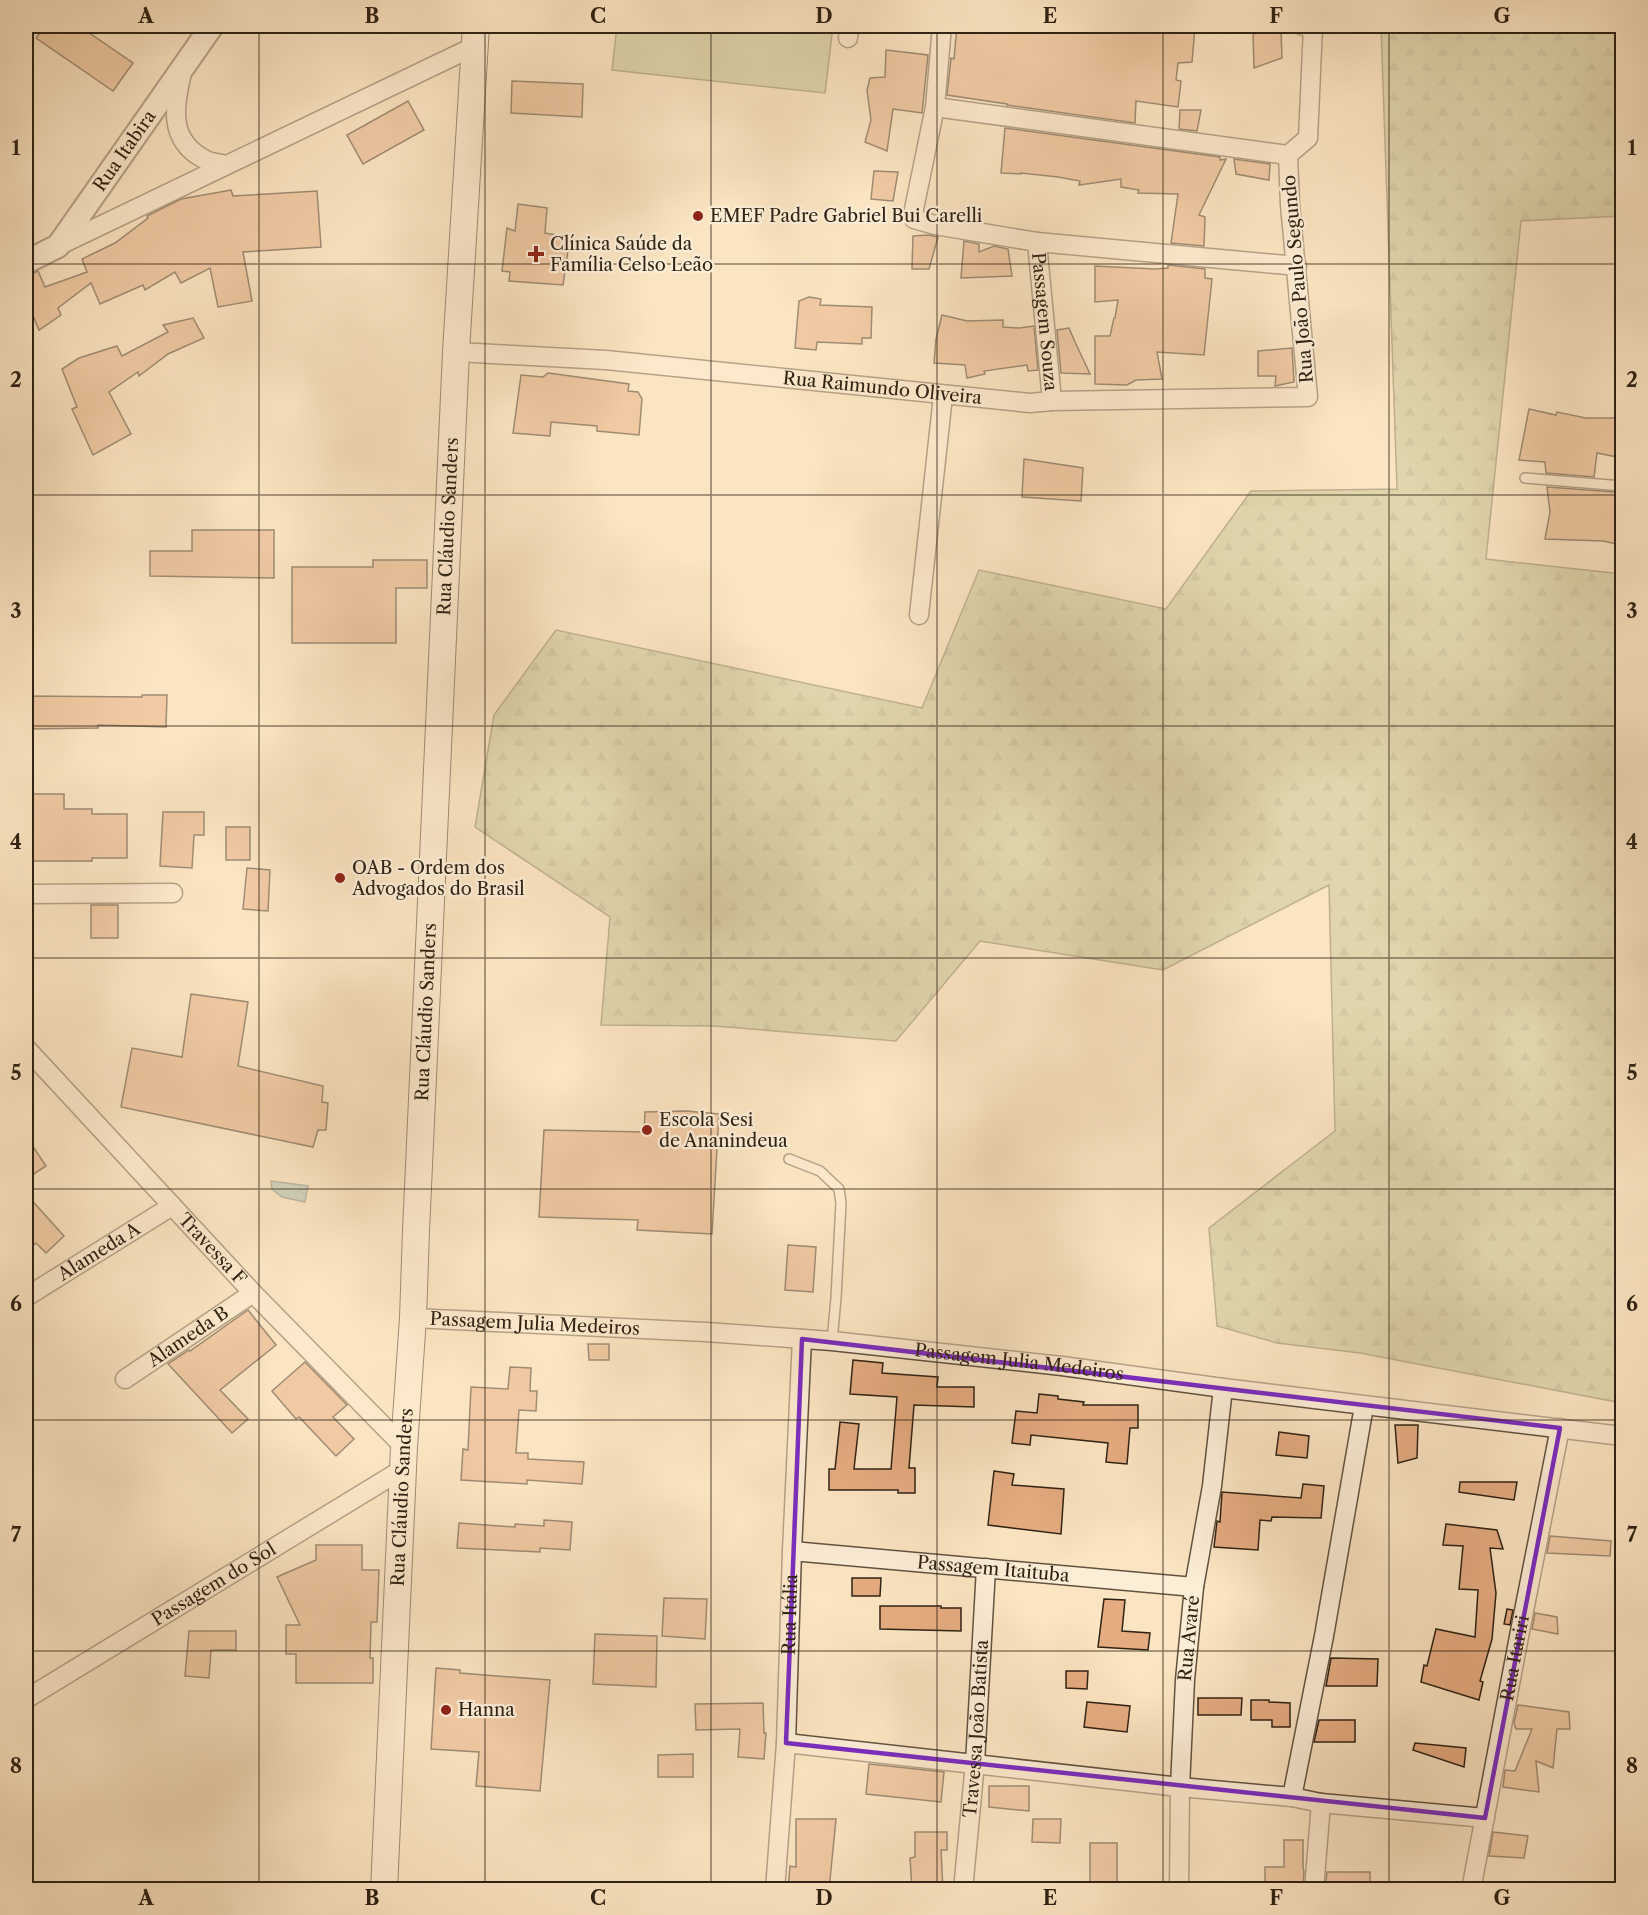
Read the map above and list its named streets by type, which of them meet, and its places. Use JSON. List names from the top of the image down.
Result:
{
  "streets": {
    "main road": ["Rua Cláudio Sanders"],
    "street": [
      "Rua Itabira",
      "Rua João Paulo Segundo",
      "Passagem Souza",
      "Rua Raimundo Oliveira",
      "Travessa F",
      "Alameda A",
      "Passagem Julia Medeiros",
      "Alameda B",
      "Passagem Itaituba",
      "Passagem do Sol",
      "Rua Itália",
      "Rua Avaré",
      "Rua Itariri",
      "Travessa João Batista"
    ]
  },
  "crossings": [
    ["Rua João Paulo Segundo", "Rua Raimundo Oliveira"],
    ["Passagem Souza", "Rua Raimundo Oliveira"],
    ["Rua Raimundo Oliveira", "Rua Cláudio Sanders"],
    ["Rua Cláudio Sanders", "Travessa F"],
    ["Rua Cláudio Sanders", "Passagem Julia Medeiros"],
    ["Rua Cláudio Sanders", "Passagem do Sol"],
    ["Travessa F", "Alameda A"],
    ["Travessa F", "Alameda B"],
    ["Travessa F", "Passagem do Sol"],
    ["Passagem Julia Medeiros", "Rua Itália"],
    ["Passagem Julia Medeiros", "Rua Avaré"],
    ["Passagem Julia Medeiros", "Rua Itariri"],
    ["Passagem Itaituba", "Rua Itália"],
    ["Passagem Itaituba", "Rua Avaré"],
    ["Passagem Itaituba", "Travessa João Batista"]
  ],
  "places": {
    "other": [
      "EMEF Padre Gabriel Bui Carelli",
      "OAB - Ordem dos Advogados do Brasil",
      "Escola Sesi de Ananindeua",
      "Hanna"
    ],
    "health": ["Clínica Saúde da Família Celso Leão"]
  },
  "grid": {
    "columns": [
      "A",
      "B",
      "C",
      "D",
      "E",
      "F",
      "G"
    ],
    "rows": [
      "1",
      "2",
      "3",
      "4",
      "5",
      "6",
      "7",
      "8"
    ]
  }
}
